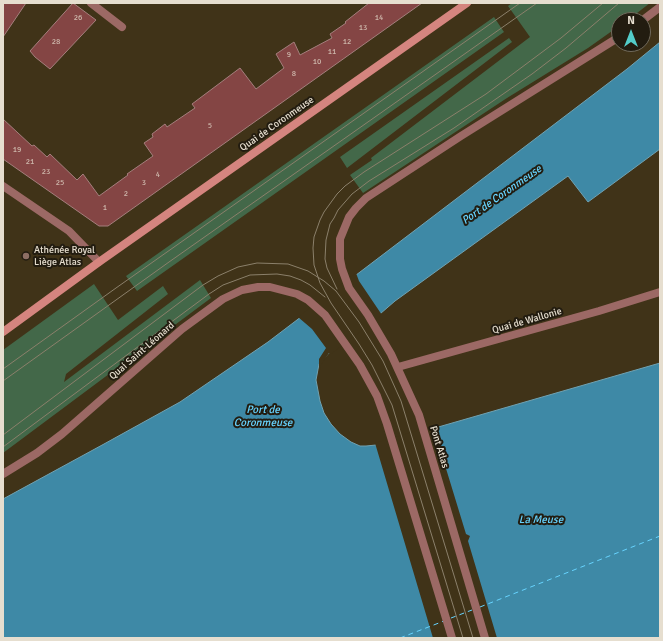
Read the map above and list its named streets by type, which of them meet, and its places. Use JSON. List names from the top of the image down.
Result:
{
  "streets": {
    "main road": ["Quai de Coronmeuse"],
    "street": ["Quai de Wallonie", "Quai Saint-Léonard", "Pont Atlas"]
  },
  "crossings": [
    ["Quai de Wallonie", "Pont Atlas"]
  ],
  "water": ["Port de Coronmeuse", "La Meuse"],
  "places": ["Athénée Royal Liège Atlas"],
  "house_numbers": [
    "26",
    "14",
    "13",
    "28",
    "12",
    "11",
    "9",
    "10",
    "8",
    "5",
    "19",
    "21",
    "23",
    "4",
    "25",
    "3",
    "2",
    "1"
  ],
  "north": "top"
}
